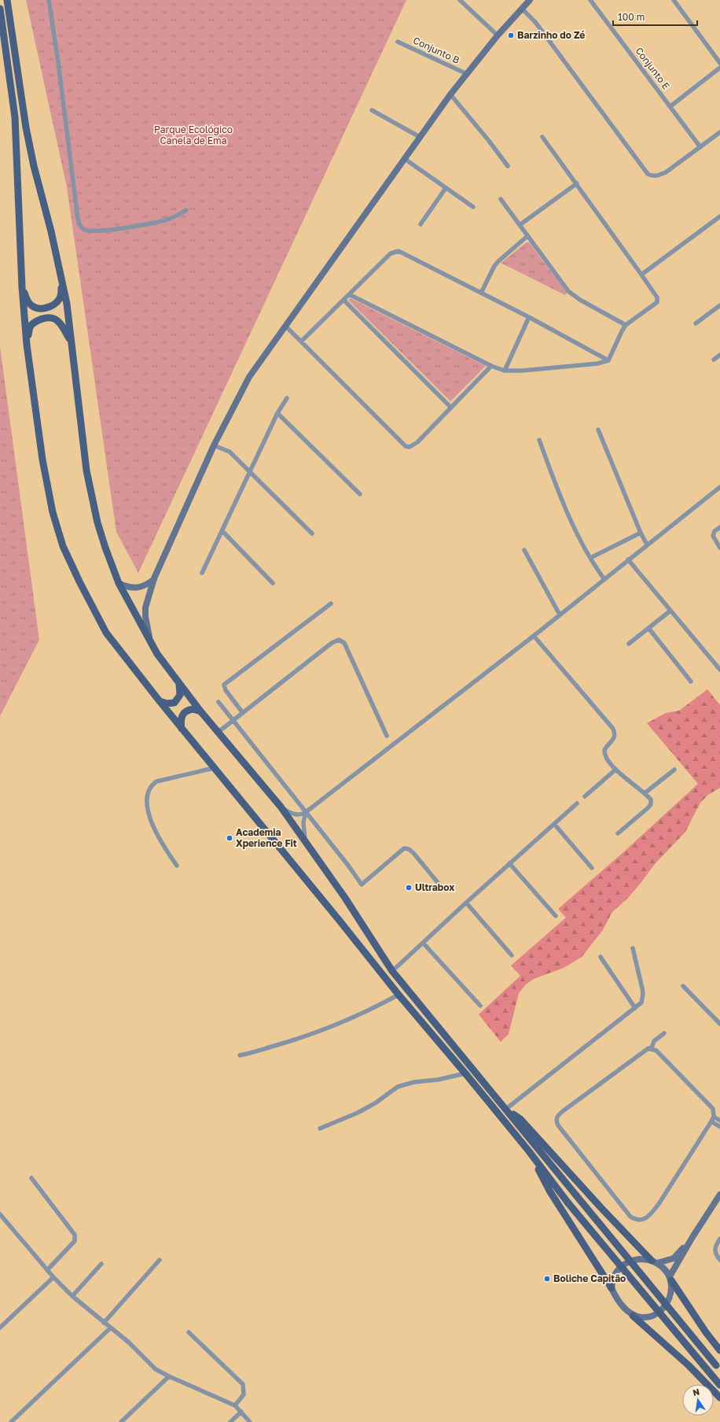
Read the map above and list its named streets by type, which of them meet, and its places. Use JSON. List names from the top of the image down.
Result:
{
  "streets": {
    "street": ["Conjunto B", "Conjunto E"]
  },
  "parks": ["Parque Ecológico Canela de Ema"],
  "places": [
    "Barzinho do Zé",
    "Academia Xperience Fit",
    "Ultrabox",
    "Boliche Capitão"
  ],
  "scale_bar": "100 m",
  "north": "top"
}
